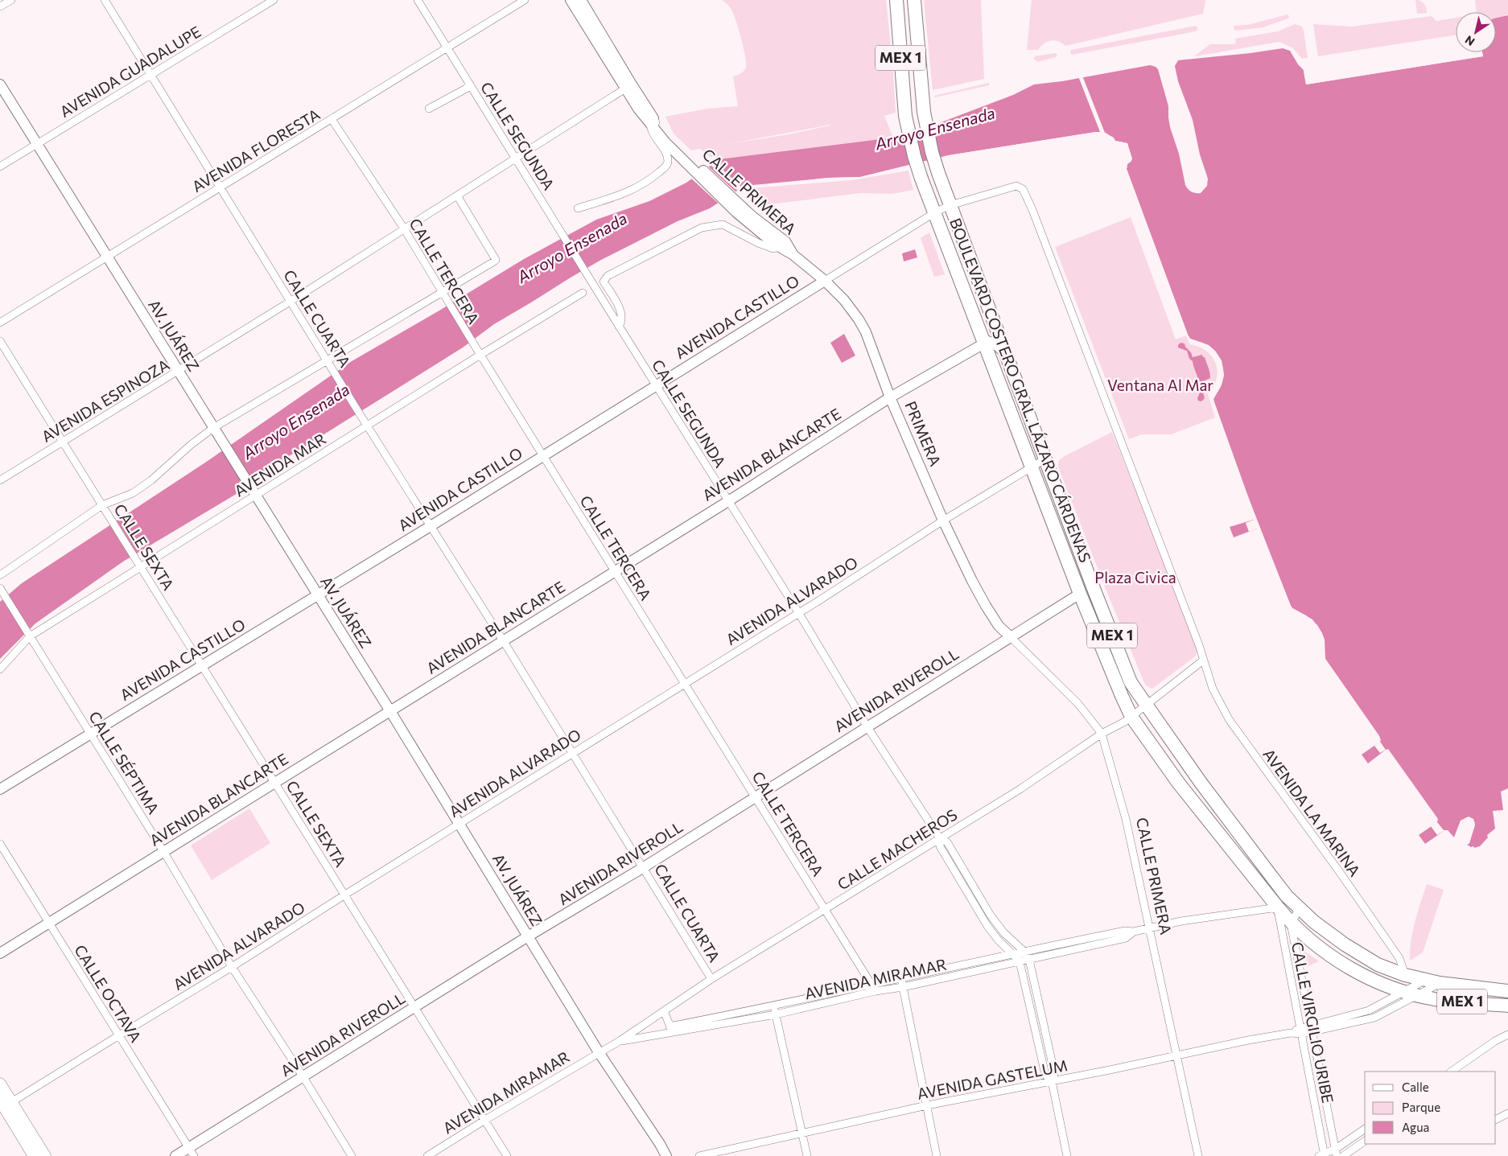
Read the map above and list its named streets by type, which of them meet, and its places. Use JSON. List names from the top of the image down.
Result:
{
  "streets": {
    "highway": ["MEX 1", "BOULEVARD COSTERO GRAL. LÁZARO CÁRDENAS"],
    "main road": [
      "CALLE PRIMERA",
      "AVENIDA CASTILLO",
      "AV. JUÁREZ",
      "PRIMERA",
      "AVENIDA BLANCARTE",
      "AVENIDA RIVEROLL"
    ],
    "street": [
      "AVENIDA GUADALUPE",
      "CALLE SEGUNDA",
      "AVENIDA FLORESTA",
      "CALLE TERCERA",
      "CALLE CUARTA",
      "AVENIDA ESPINOZA",
      "AVENIDA MAR",
      "CALLE SEXTA",
      "AVENIDA ALVARADO",
      "CALLE SÉPTIMA",
      "AVENIDA LA MARINA",
      "CALLE MACHEROS",
      "AVENIDA MIRAMAR",
      "CALLE OCTAVA",
      "CALLE VIRGILIO URIBE",
      "AVENIDA GASTELUM"
    ]
  },
  "crossings": [
    ["MEX 1", "BOULEVARD COSTERO GRAL. LÁZARO CÁRDENAS"],
    ["AVENIDA GUADALUPE", "CALLE CUARTA"],
    ["AVENIDA GUADALUPE", "AV. JUÁREZ"],
    ["CALLE SEGUNDA", "AVENIDA FLORESTA"],
    ["CALLE SEGUNDA", "AVENIDA CASTILLO"],
    ["CALLE SEGUNDA", "AVENIDA ESPINOZA"],
    ["CALLE SEGUNDA", "AVENIDA BLANCARTE"],
    ["CALLE SEGUNDA", "AVENIDA ALVARADO"],
    ["CALLE SEGUNDA", "AVENIDA RIVEROLL"],
    ["CALLE SEGUNDA", "CALLE MACHEROS"],
    ["CALLE SEGUNDA", "AVENIDA MIRAMAR"],
    ["CALLE SEGUNDA", "AVENIDA GASTELUM"],
    ["AVENIDA FLORESTA", "CALLE TERCERA"],
    ["AVENIDA FLORESTA", "CALLE CUARTA"],
    ["AVENIDA FLORESTA", "AV. JUÁREZ"],
    ["CALLE PRIMERA", "AVENIDA ESPINOZA"],
    ["CALLE PRIMERA", "PRIMERA"],
    ["CALLE PRIMERA", "AVENIDA RIVEROLL"],
    ["CALLE PRIMERA", "CALLE MACHEROS"],
    ["CALLE PRIMERA", "AVENIDA MIRAMAR"],
    ["CALLE PRIMERA", "AVENIDA GASTELUM"],
    ["CALLE TERCERA", "AVENIDA CASTILLO"],
    ["CALLE TERCERA", "AVENIDA ESPINOZA"],
    ["CALLE TERCERA", "AVENIDA BLANCARTE"],
    ["CALLE TERCERA", "AVENIDA MAR"],
    ["CALLE TERCERA", "AVENIDA ALVARADO"],
    ["CALLE TERCERA", "AVENIDA RIVEROLL"],
    ["CALLE TERCERA", "CALLE MACHEROS"],
    ["CALLE TERCERA", "AVENIDA MIRAMAR"],
    ["AVENIDA CASTILLO", "CALLE CUARTA"],
    ["AVENIDA CASTILLO", "AV. JUÁREZ"],
    ["AVENIDA CASTILLO", "BOULEVARD COSTERO GRAL. LÁZARO CÁRDENAS"],
    ["AVENIDA CASTILLO", "PRIMERA"],
    ["AVENIDA CASTILLO", "CALLE SEXTA"],
    ["AVENIDA CASTILLO", "CALLE SÉPTIMA"],
    ["AVENIDA CASTILLO", "AVENIDA LA MARINA"],
    ["CALLE CUARTA", "AVENIDA ESPINOZA"],
    ["CALLE CUARTA", "AVENIDA BLANCARTE"],
    ["CALLE CUARTA", "AVENIDA MAR"],
    ["CALLE CUARTA", "AVENIDA ALVARADO"],
    ["CALLE CUARTA", "AVENIDA RIVEROLL"],
    ["CALLE CUARTA", "CALLE MACHEROS"],
    ["AV. JUÁREZ", "AVENIDA ESPINOZA"],
    ["AV. JUÁREZ", "AVENIDA BLANCARTE"],
    ["AV. JUÁREZ", "AVENIDA MAR"],
    ["AV. JUÁREZ", "AVENIDA ALVARADO"],
    ["AV. JUÁREZ", "AVENIDA RIVEROLL"],
    ["AV. JUÁREZ", "CALLE MACHEROS"],
    ["AV. JUÁREZ", "AVENIDA MIRAMAR"],
    ["BOULEVARD COSTERO GRAL. LÁZARO CÁRDENAS", "AVENIDA BLANCARTE"],
    ["BOULEVARD COSTERO GRAL. LÁZARO CÁRDENAS", "AVENIDA ALVARADO"],
    ["BOULEVARD COSTERO GRAL. LÁZARO CÁRDENAS", "AVENIDA RIVEROLL"],
    ["BOULEVARD COSTERO GRAL. LÁZARO CÁRDENAS", "AVENIDA LA MARINA"],
    ["BOULEVARD COSTERO GRAL. LÁZARO CÁRDENAS", "CALLE MACHEROS"],
    ["BOULEVARD COSTERO GRAL. LÁZARO CÁRDENAS", "AVENIDA MIRAMAR"],
    ["BOULEVARD COSTERO GRAL. LÁZARO CÁRDENAS", "CALLE VIRGILIO URIBE"],
    ["AVENIDA ESPINOZA", "CALLE SEXTA"],
    ["PRIMERA", "AVENIDA BLANCARTE"],
    ["PRIMERA", "AVENIDA ALVARADO"],
    ["PRIMERA", "AVENIDA RIVEROLL"],
    ["AVENIDA BLANCARTE", "CALLE SEXTA"],
    ["AVENIDA BLANCARTE", "CALLE SÉPTIMA"],
    ["AVENIDA BLANCARTE", "CALLE OCTAVA"],
    ["AVENIDA MAR", "CALLE SEXTA"],
    ["AVENIDA MAR", "CALLE SÉPTIMA"],
    ["CALLE SEXTA", "AVENIDA ALVARADO"],
    ["CALLE SEXTA", "AVENIDA RIVEROLL"],
    ["CALLE SEXTA", "AVENIDA MIRAMAR"],
    ["AVENIDA ALVARADO", "CALLE SÉPTIMA"],
    ["AVENIDA ALVARADO", "CALLE OCTAVA"],
    ["AVENIDA RIVEROLL", "CALLE SÉPTIMA"],
    ["AVENIDA RIVEROLL", "CALLE OCTAVA"],
    ["AVENIDA LA MARINA", "CALLE MACHEROS"],
    ["CALLE MACHEROS", "AVENIDA MIRAMAR"],
    ["AVENIDA MIRAMAR", "CALLE VIRGILIO URIBE"],
    ["CALLE VIRGILIO URIBE", "AVENIDA GASTELUM"]
  ],
  "water": ["Arroyo Ensenada"],
  "parks": ["Ventana Al Mar", "Plaza Civica"],
  "legend": ["Calle", "Parque", "Agua"],
  "north": "bottom left"
}
